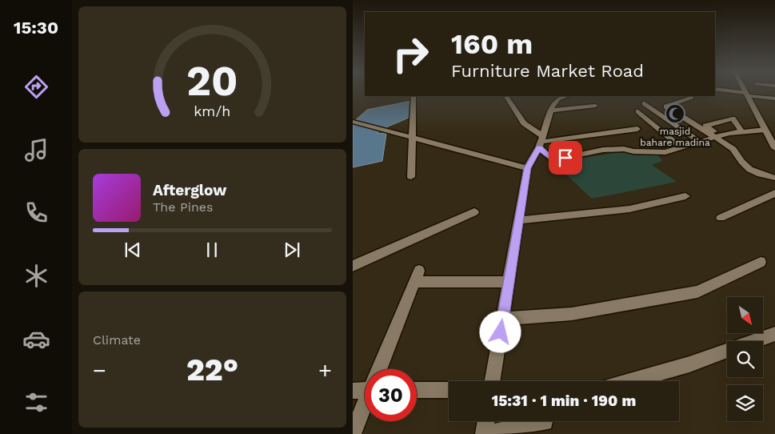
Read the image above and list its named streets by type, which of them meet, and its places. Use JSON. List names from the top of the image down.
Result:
{
  "places": {
    "mosque": ["masjid bahare madina"]
  },
  "north": "bottom right",
  "page": {
    "tabs": "15:30",
    "turn": ["160 m", "Furniture Market Road"],
    "song": ["Afterglow", "The Pines"],
    "tile": "Climate",
    "heat": ["−", "22°", "+"],
    "limit": "30",
    "trip": "15:31 · 1 min · 190 m",
    "gauge": ["20", "km/h"]
  }
}
